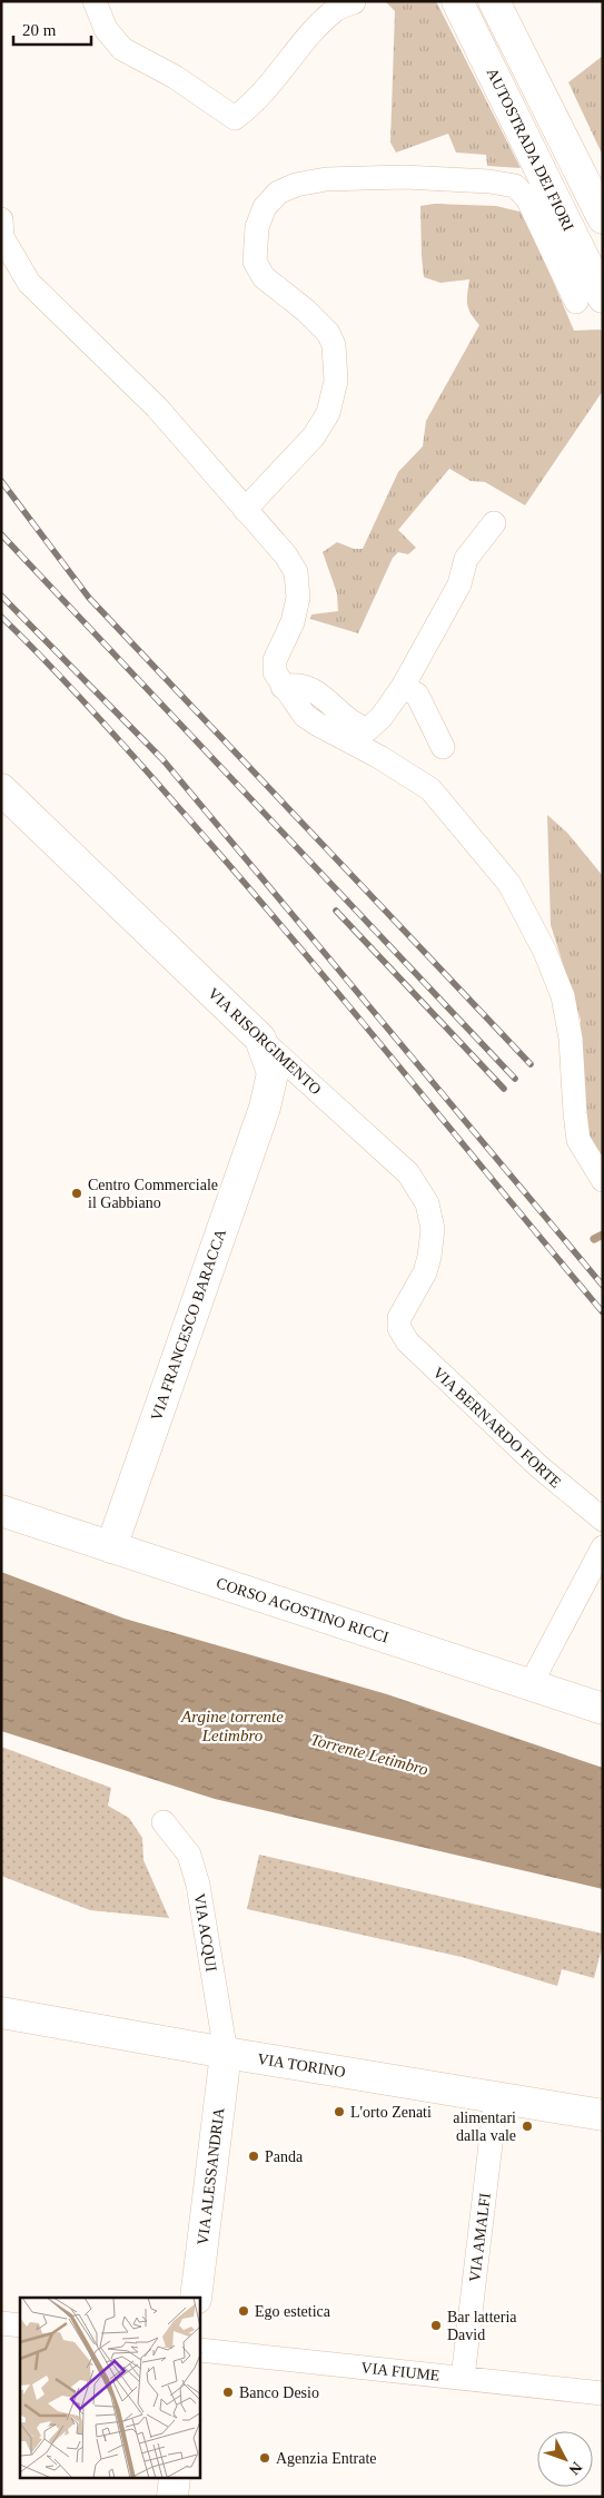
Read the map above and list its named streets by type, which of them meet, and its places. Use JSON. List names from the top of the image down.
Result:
{
  "streets": {
    "main road": [
      "AUTOSTRADA DEI FIORI",
      "VIA RISORGIMENTO",
      "VIA FRANCESCO BARACCA",
      "CORSO AGOSTINO RICCI",
      "VIA TORINO",
      "VIA ALESSANDRIA"
    ],
    "street": [
      "VIA BERNARDO FORTE",
      "VIA ACQUI",
      "VIA AMALFI",
      "VIA FIUME"
    ]
  },
  "crossings": [
    ["VIA RISORGIMENTO", "VIA FRANCESCO BARACCA"],
    ["VIA RISORGIMENTO", "VIA BERNARDO FORTE"],
    ["VIA FRANCESCO BARACCA", "CORSO AGOSTINO RICCI"],
    ["VIA ACQUI", "VIA TORINO"],
    ["VIA ACQUI", "VIA ALESSANDRIA"],
    ["VIA TORINO", "VIA ALESSANDRIA"],
    ["VIA TORINO", "VIA AMALFI"],
    ["VIA AMALFI", "VIA FIUME"]
  ],
  "water": ["Argine torrente Letimbro", "Torrente Letimbro"],
  "places": [
    "Centro Commerciale il Gabbiano",
    "L'orto Zenati",
    "alimentari dalla vale",
    "Panda",
    "Ego estetica",
    "Bar latteria David",
    "Banco Desio",
    "Agenzia Entrate"
  ],
  "scale_bar": "20 m",
  "north": "bottom right"
}
